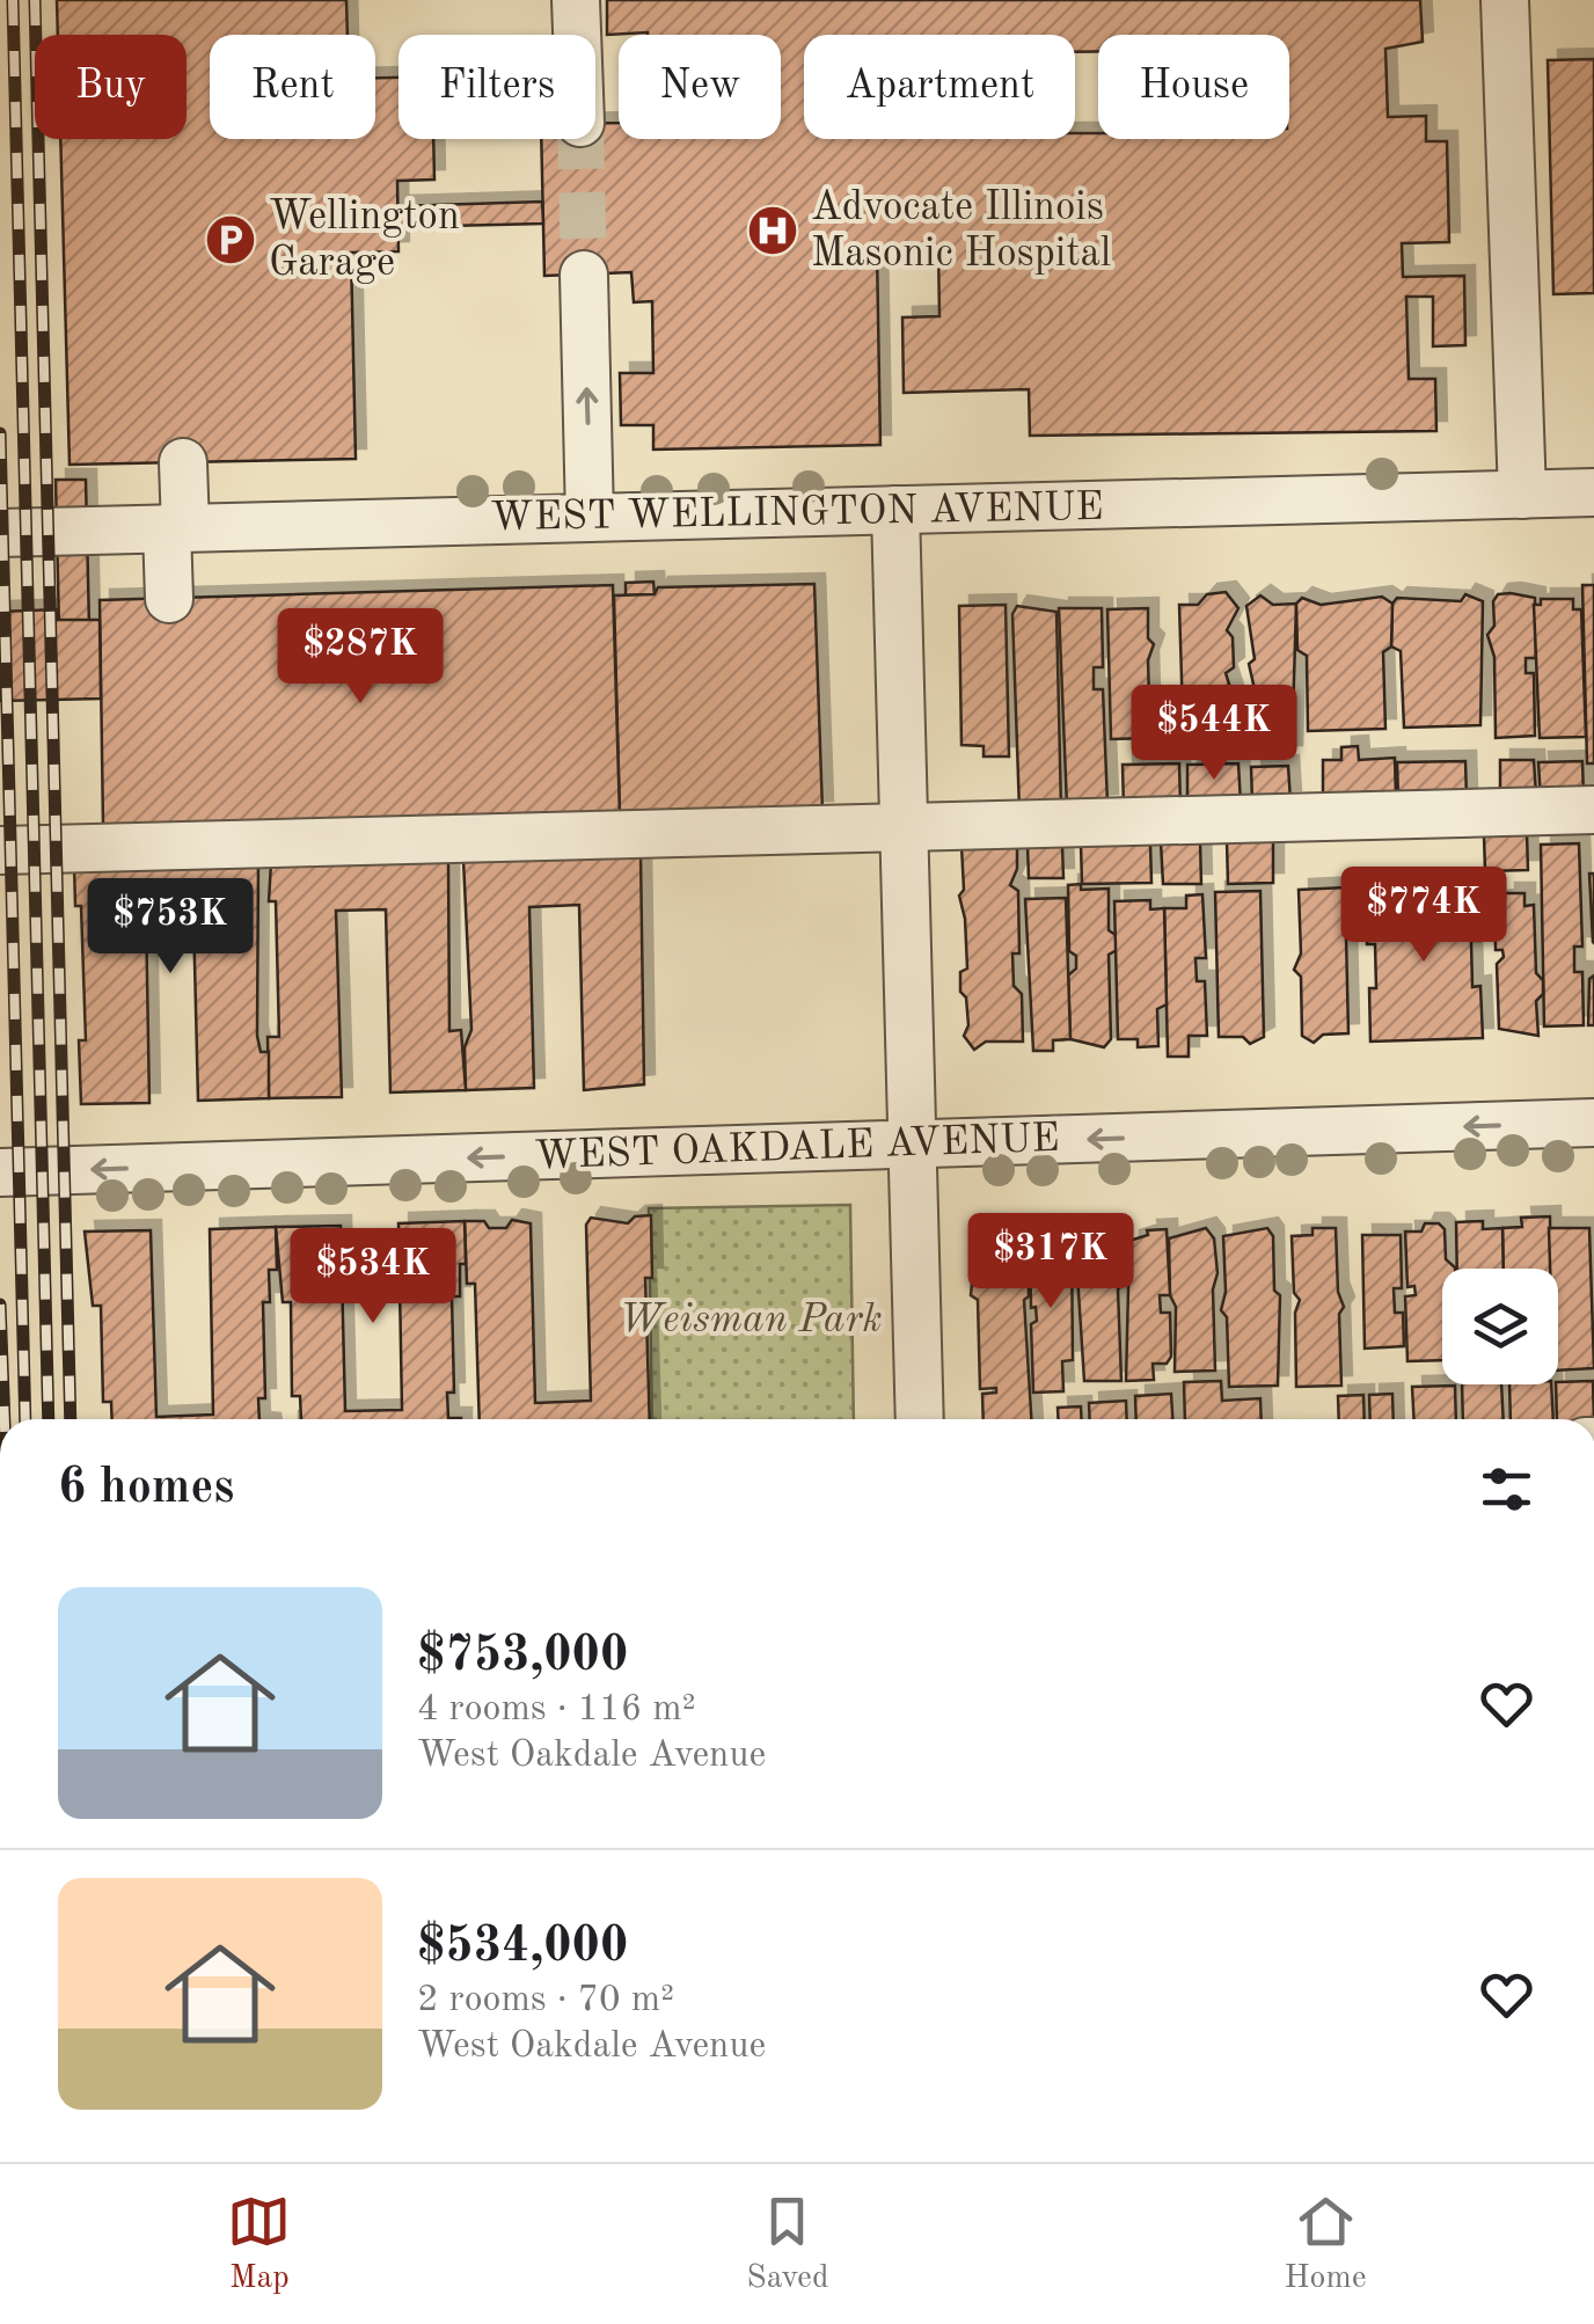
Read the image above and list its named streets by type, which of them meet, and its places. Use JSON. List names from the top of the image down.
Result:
{
  "streets": {
    "street": ["WEST WELLINGTON AVENUE", "WEST OAKDALE AVENUE"]
  },
  "parks": ["Weisman Park"],
  "places": {
    "hospital": ["Advocate Illinois Masonic Hospital"],
    "parking": ["Wellington Garage"]
  },
  "page": {
    "chip": [
      "Buy",
      "Rent",
      "Filters",
      "New",
      "Apartment",
      "House"
    ],
    "price": [
      "$287K",
      "$544K",
      "$774K",
      "$753K",
      "$317K",
      "$534K"
    ],
    "heading": "6 homes",
    "list": [
      {
        "name": "$753,000",
        "note": "4 rooms · 116 m² · West Oakdale Avenue"
      },
      {
        "name": "$534,000",
        "note": "2 rooms · 70 m² · West Oakdale Avenue"
      }
    ],
    "tabs": ["Map", "Saved", "Home"]
  }
}
